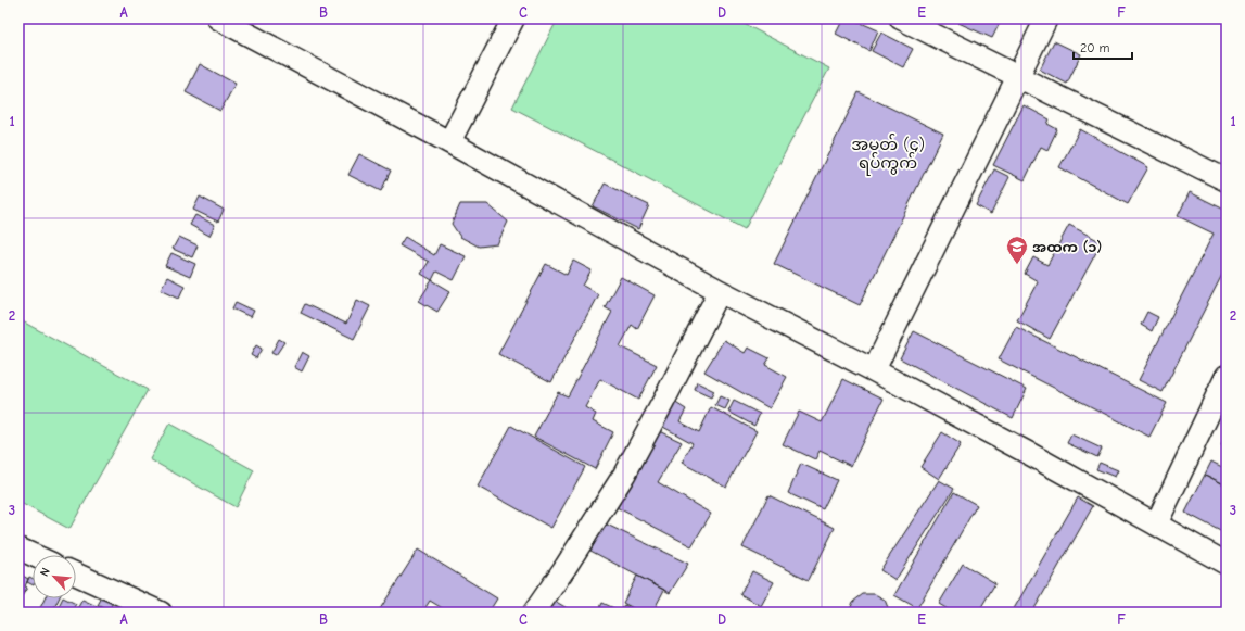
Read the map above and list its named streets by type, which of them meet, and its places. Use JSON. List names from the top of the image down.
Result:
{
  "districts": ["အမှတ် (၄) ရပ်ကွက်"],
  "places": {
    "school or university": ["အထက (၁)"]
  },
  "scale_bar": "20 m",
  "north": "top left",
  "grid": {
    "columns": [
      "A",
      "B",
      "C",
      "D",
      "E",
      "F"
    ],
    "rows": ["1", "2", "3"]
  }
}
